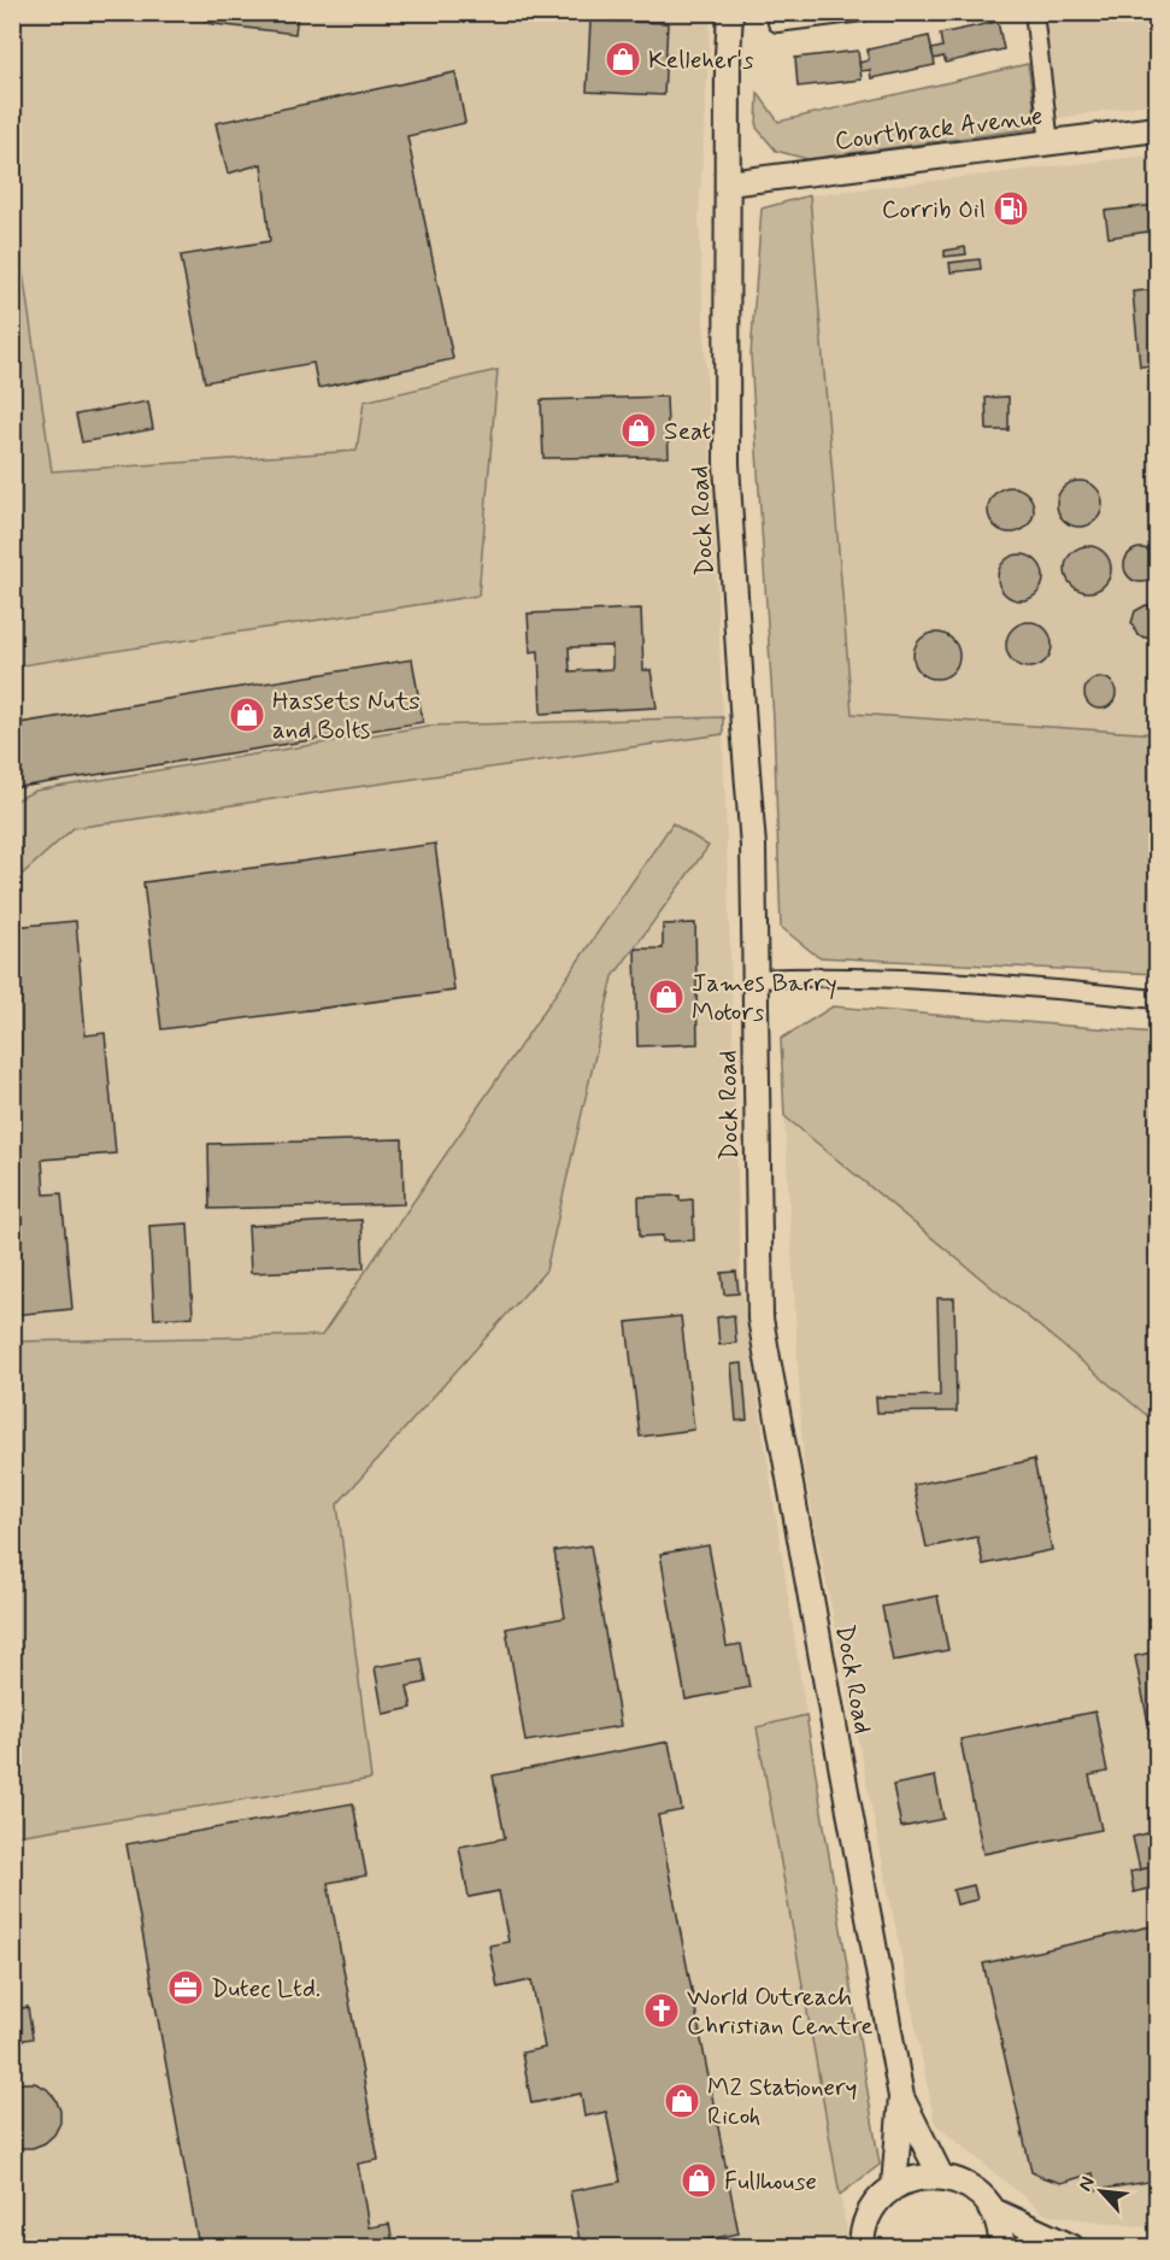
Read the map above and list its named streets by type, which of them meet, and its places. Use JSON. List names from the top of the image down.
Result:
{
  "streets": {
    "main road": ["Courtbrack Avenue", "Dock Road"]
  },
  "crossings": [
    ["Courtbrack Avenue", "Dock Road"]
  ],
  "places": {
    "shop": [
      "Kelleher's",
      "Seat",
      "Hassets Nuts and Bolts",
      "James Barry Motors",
      "M2 Stationery Ricoh",
      "Fullhouse"
    ],
    "fuel station": ["Corrib Oil"],
    "office": ["Dutec Ltd."],
    "church": ["World Outreach Christian Centre"]
  },
  "north": "top left"
}
